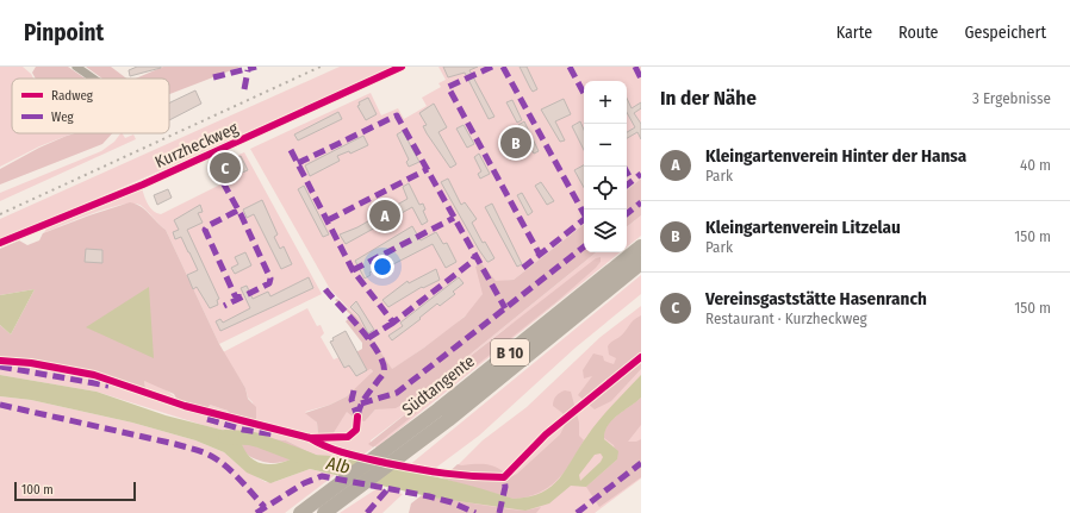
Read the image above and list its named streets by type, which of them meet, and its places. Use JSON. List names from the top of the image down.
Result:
{
  "streets": {
    "highway": ["B 10", "Südtangente"],
    "street": ["Kurzheckweg"]
  },
  "water": ["Alb"],
  "legend": ["Radweg", "Weg"],
  "scale_bar": "100 m",
  "page": {
    "header": "Pinpoint",
    "nav": ["Karte", "Route", "Gespeichert"],
    "heading": ["In der Nähe", "3 Ergebnisse"],
    "map_buttons": ["+", "−"],
    "pins": ["B", "C", "A"],
    "list": [
      {
        "mark": "A",
        "name": "Kleingartenverein Hinter der Hansa",
        "note": "Park",
        "value": "40 m"
      },
      {
        "mark": "B",
        "name": "Kleingartenverein Litzelau",
        "note": "Park",
        "value": "150 m"
      },
      {
        "mark": "C",
        "name": "Vereinsgaststätte Hasenranch",
        "note": "Restaurant · Kurzheckweg",
        "value": "150 m"
      }
    ],
    "scale": "100 m"
  }
}
